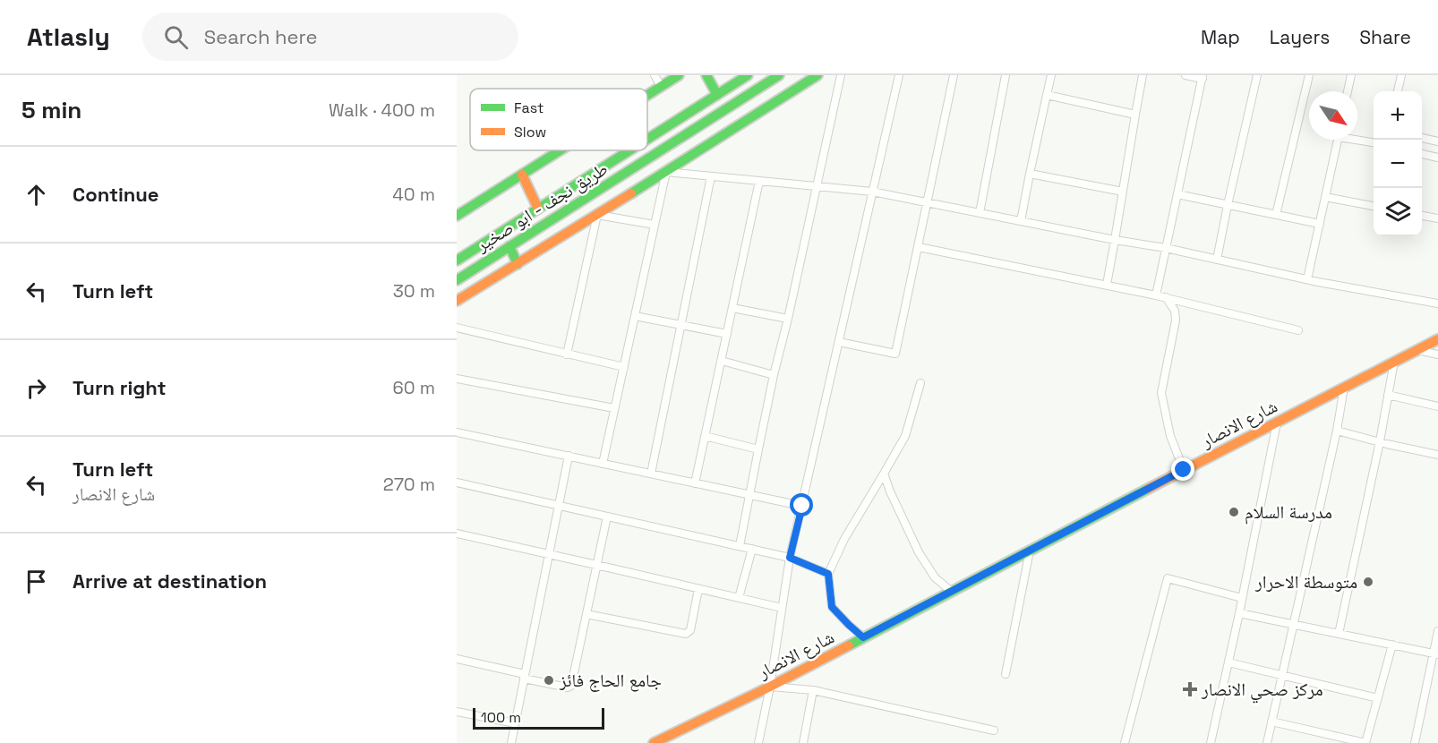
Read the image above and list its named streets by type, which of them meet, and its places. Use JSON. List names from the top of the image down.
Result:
{
  "streets": {
    "main road": ["طريق نجف - ابو صخير", "شارع الانصار"]
  },
  "places": {
    "other": ["مدرسة السلام", "متوسطة الاحرار", "جامع الحاج فائز"],
    "health": ["مركز صحي الانصار"]
  },
  "legend": ["Fast", "Slow"],
  "scale_bar": "100 m",
  "north": "bottom right",
  "page": {
    "header": "Atlasly",
    "search": "Search here",
    "nav": ["Map", "Layers", "Share"],
    "heading": ["5 min", "Walk · 400 m"],
    "map_buttons": ["+", "−"],
    "list": [
      ["Continue", "40 m"],
      ["Turn left", "30 m"],
      ["Turn right", "60 m"],
      ["Turn left", "شارع الانصار", "270 m"],
      "Arrive at destination"
    ],
    "scale": "100 m"
  }
}
